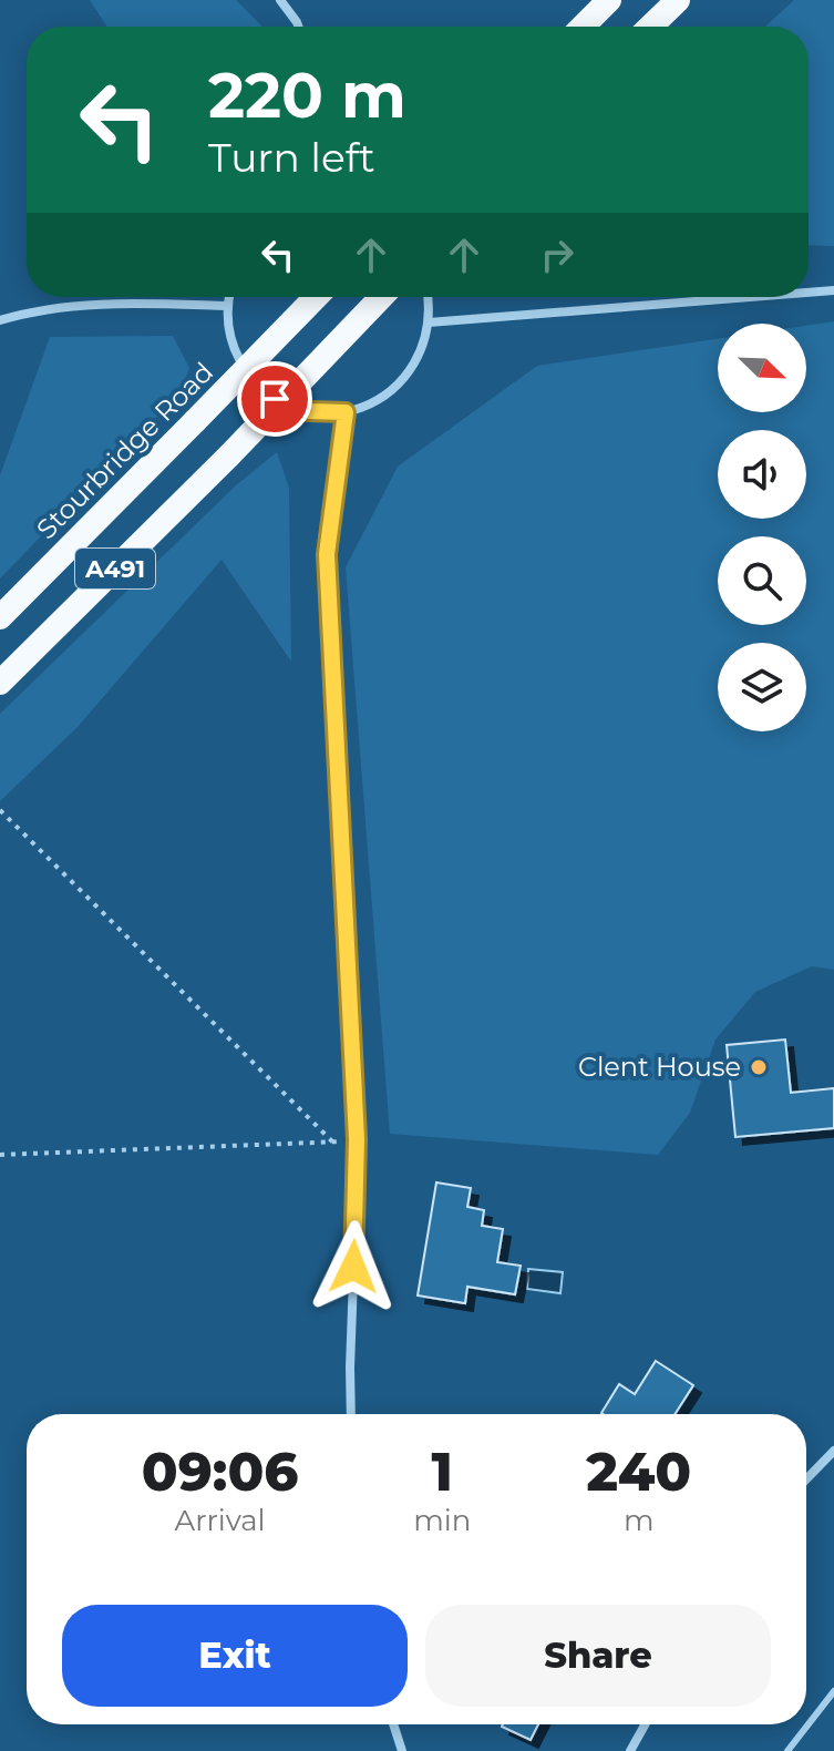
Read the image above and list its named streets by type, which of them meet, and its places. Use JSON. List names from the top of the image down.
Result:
{
  "streets": {
    "highway": ["Stourbridge Road", "A491"]
  },
  "places": ["Clent House"],
  "north": "bottom right",
  "page": {
    "turn": ["220 m", "Turn left"],
    "eta": [
      "09:06",
      "Arrival",
      "1",
      "min",
      "240",
      "m"
    ],
    "buttons": ["Exit", "Share"]
  }
}
